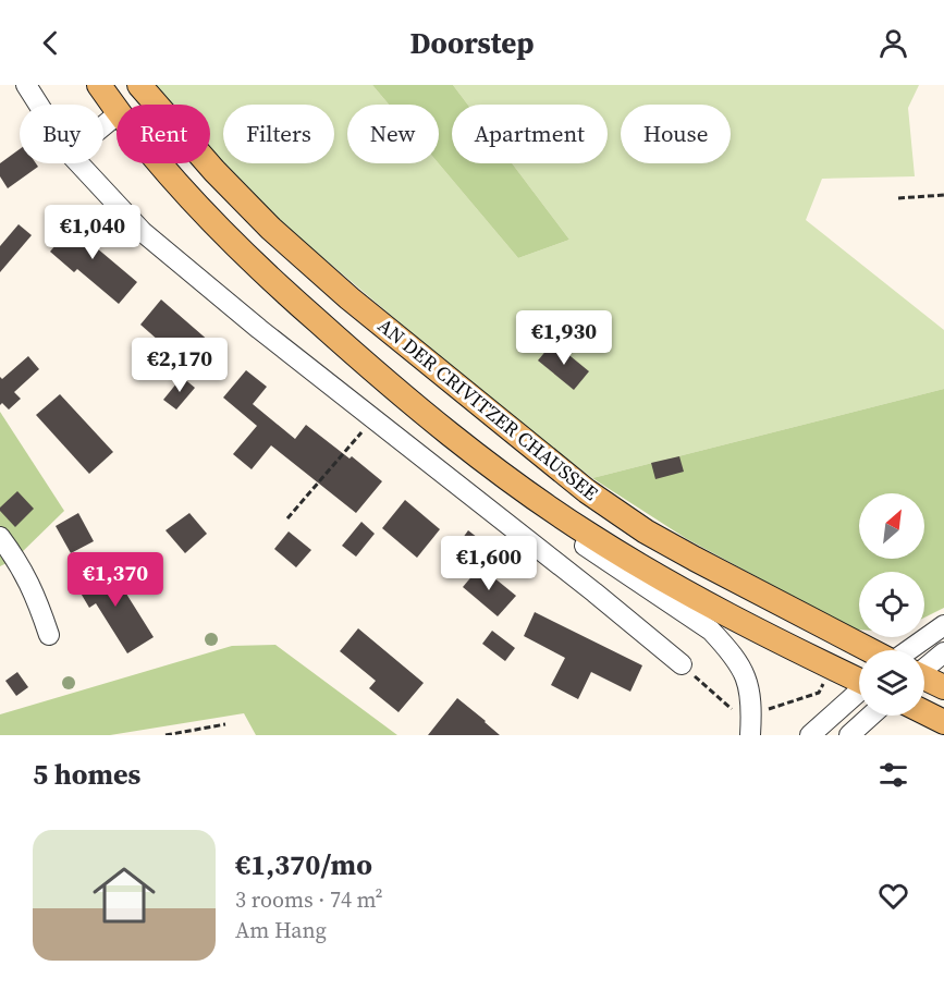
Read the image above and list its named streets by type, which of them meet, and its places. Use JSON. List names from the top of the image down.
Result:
{
  "streets": {
    "main road": ["AN DER CRIVITZER CHAUSSEE"]
  },
  "north": "top right",
  "page": {
    "header": "Doorstep",
    "chip": [
      "Buy",
      "Rent",
      "Filters",
      "New",
      "Apartment",
      "House"
    ],
    "price": [
      "€1,040",
      "€1,930",
      "€2,170",
      "€1,600",
      "€1,370"
    ],
    "heading": "5 homes",
    "list": [
      {
        "name": "€1,370/mo",
        "note": "3 rooms · 74 m² · Am Hang"
      }
    ]
  }
}
